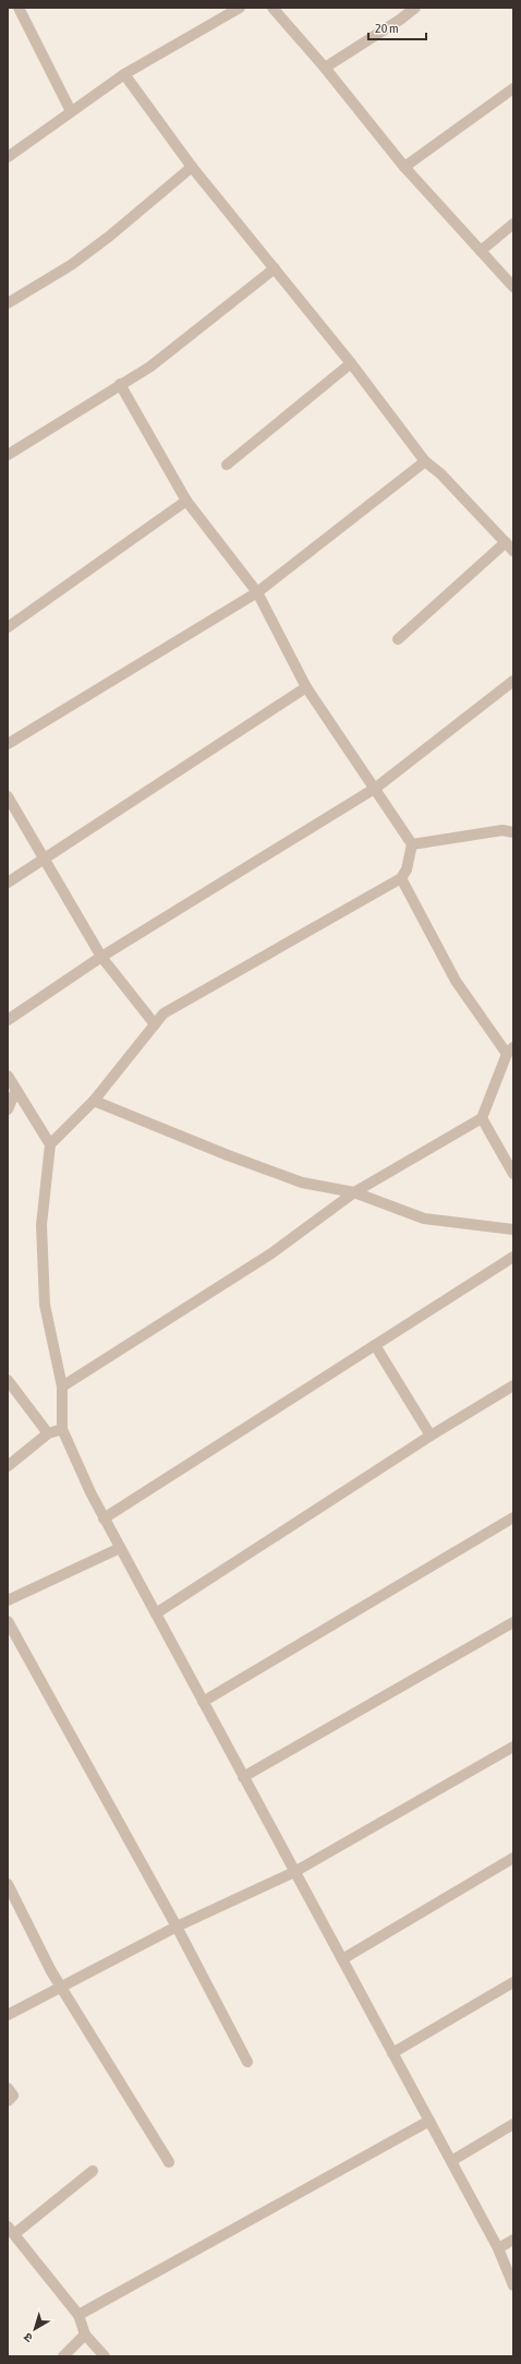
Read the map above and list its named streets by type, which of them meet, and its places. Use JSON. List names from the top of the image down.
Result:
{
  "scale_bar": "20 m",
  "north": "bottom left"
}
